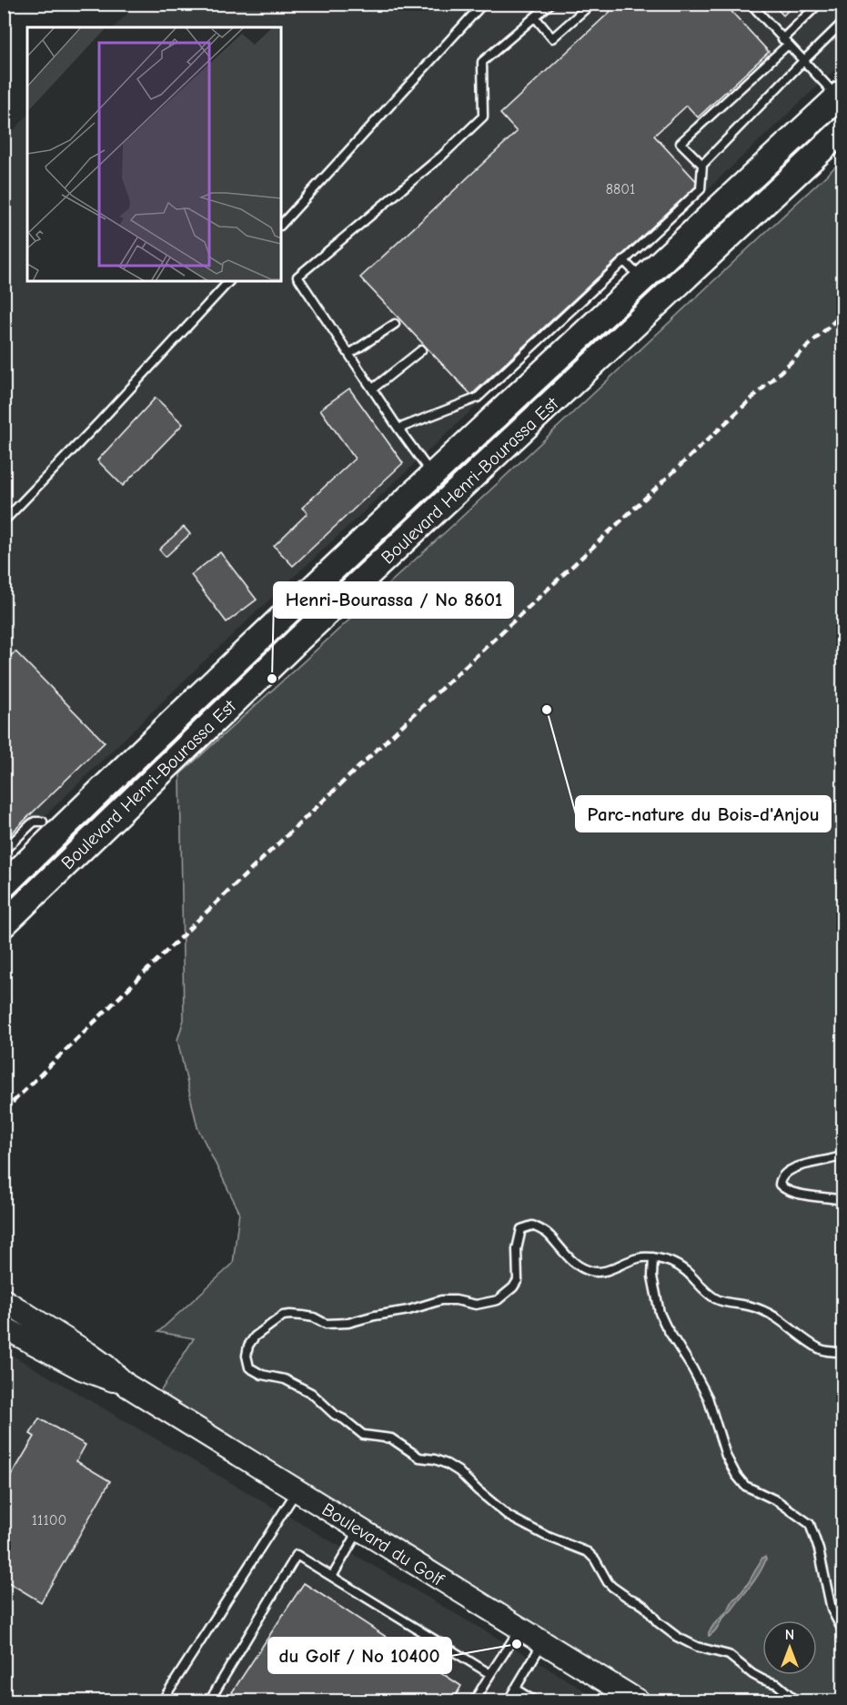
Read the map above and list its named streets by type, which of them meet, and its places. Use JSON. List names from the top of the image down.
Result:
{
  "streets": {
    "main road": ["Boulevard Henri-Bourassa Est"],
    "street": ["Boulevard du Golf"]
  },
  "places": ["Henri-Bourassa / No 8601", "Parc-nature du Bois-d'Anjou", "du Golf / No 10400"],
  "house_numbers": ["8801", "11100"],
  "north": "top"
}
